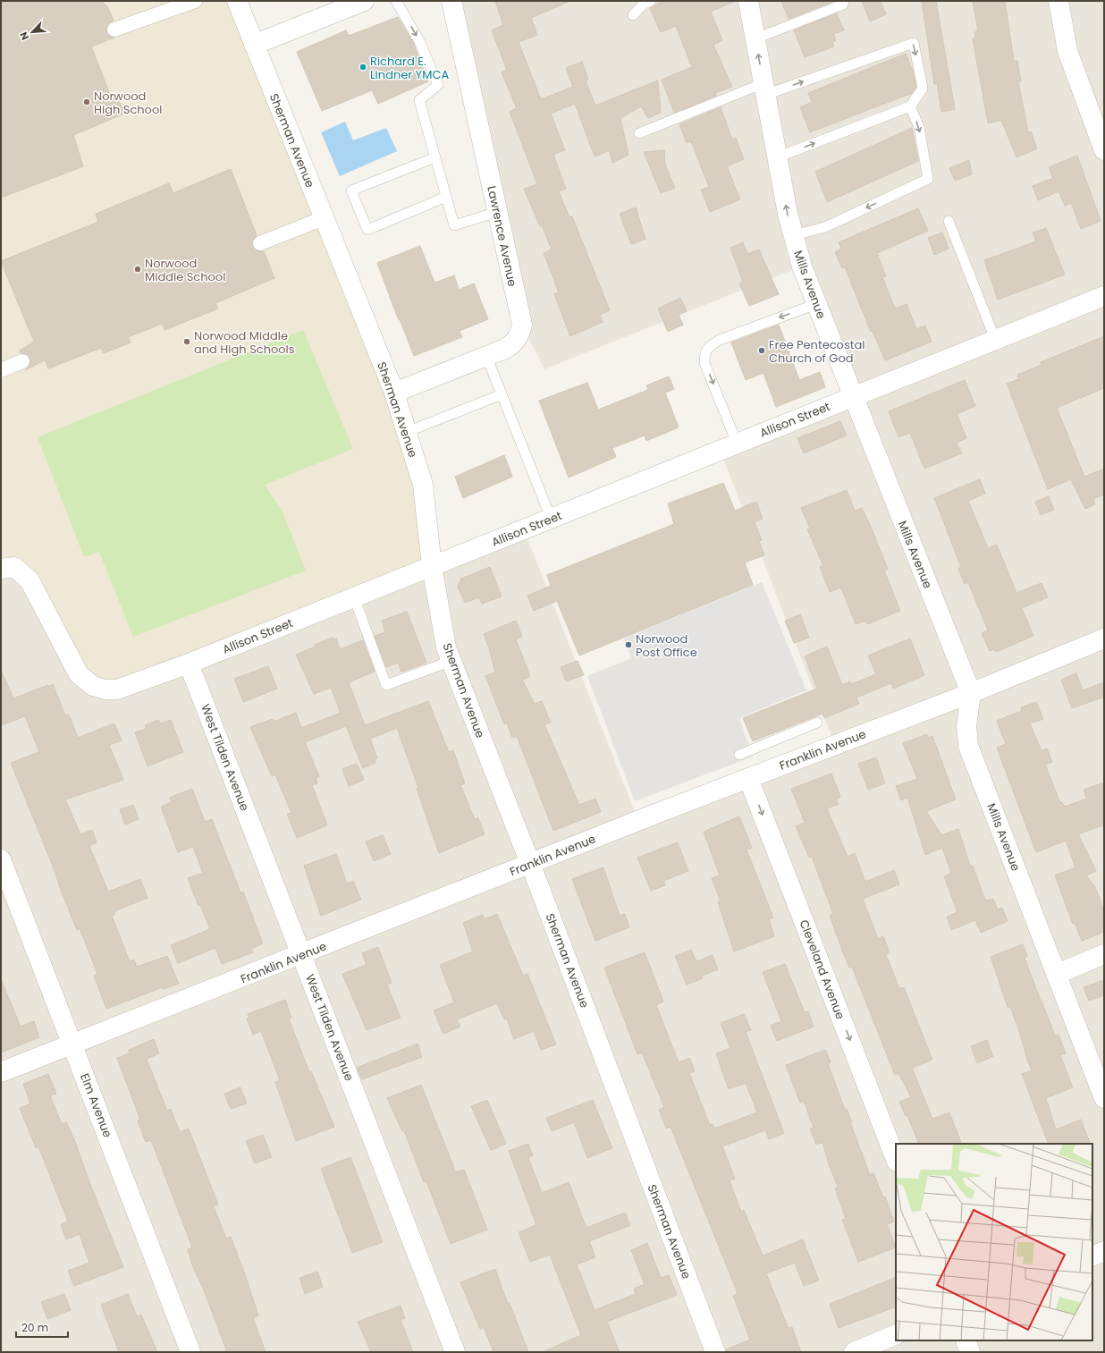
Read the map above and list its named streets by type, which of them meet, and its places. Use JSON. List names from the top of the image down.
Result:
{
  "streets": {
    "street": [
      "Sherman Avenue",
      "Lawrence Avenue",
      "Mills Avenue",
      "Allison Street",
      "Franklin Avenue",
      "West Tilden Avenue",
      "Cleveland Avenue",
      "Elm Avenue"
    ]
  },
  "crossings": [
    ["Sherman Avenue", "Lawrence Avenue"],
    ["Sherman Avenue", "Allison Street"],
    ["Sherman Avenue", "Franklin Avenue"],
    ["Mills Avenue", "Allison Street"],
    ["Mills Avenue", "Franklin Avenue"],
    ["Allison Street", "West Tilden Avenue"],
    ["Franklin Avenue", "West Tilden Avenue"],
    ["Franklin Avenue", "Cleveland Avenue"],
    ["Franklin Avenue", "Elm Avenue"]
  ],
  "one_way": ["Cleveland Avenue"],
  "places": [
    "Richard E. Lindner YMCA",
    "Norwood High School",
    "Norwood Middle School",
    "Norwood Middle and High Schools",
    "Free Pentecostal Church of God",
    "Norwood Post Office"
  ],
  "scale_bar": "20 m",
  "north": "bottom left"
}
